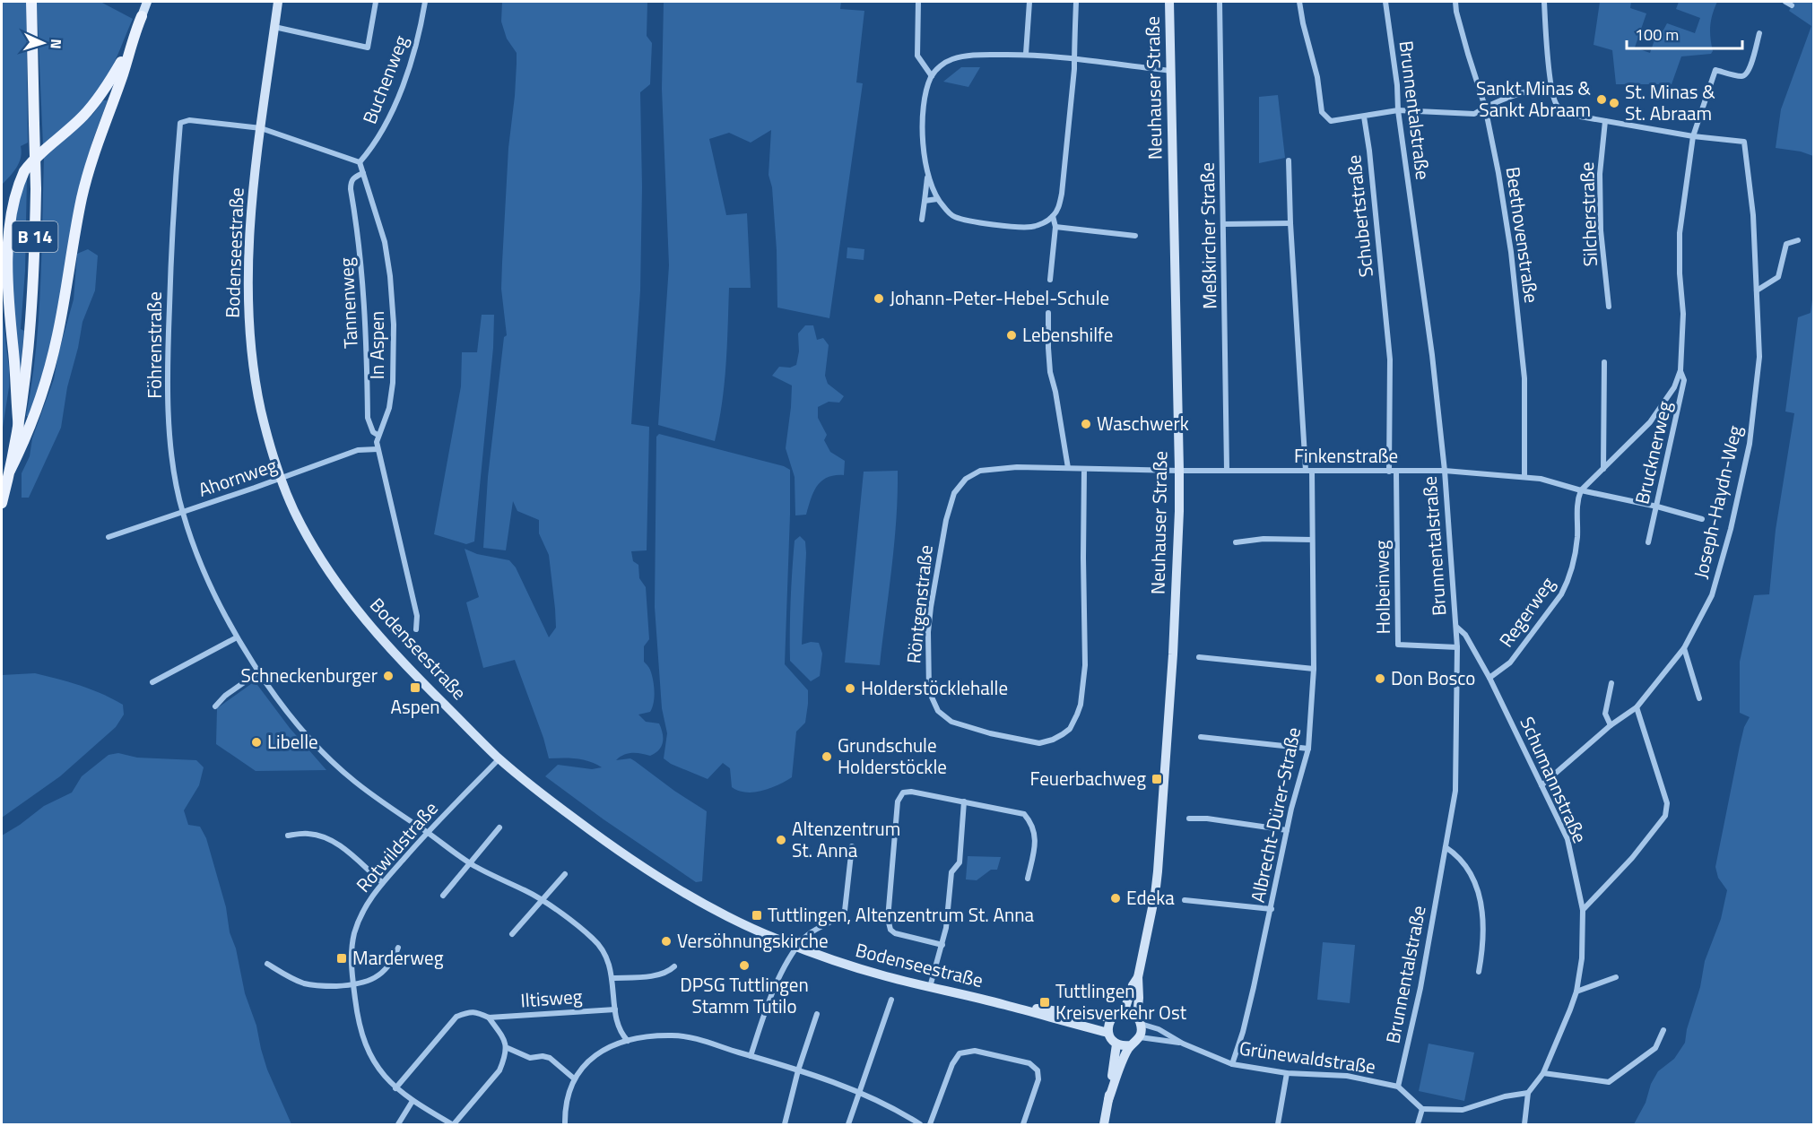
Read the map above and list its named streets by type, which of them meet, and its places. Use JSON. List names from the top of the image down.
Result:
{
  "streets": {
    "main road": ["B 14"],
    "street": [
      "Buchenweg",
      "Neuhauser Straße",
      "Brunnentalstraße",
      "Silcherstraße",
      "Schubertstraße",
      "Beethovenstraße",
      "Meßkircher Straße",
      "Bodenseestraße",
      "Tannenweg",
      "Föhrenstraße",
      "In Aspen",
      "Brucknerweg",
      "Finkenstraße",
      "Ahornweg",
      "Joseph-Haydn-Weg",
      "Holbeinweg",
      "Röntgenstraße",
      "Regerweg",
      "Schumannstraße",
      "Albrecht-Dürer-Straße",
      "Rotwildstraße",
      "Iltisweg",
      "Grünewaldstraße"
    ]
  },
  "crossings": [
    ["Buchenweg", "In Aspen"],
    ["Neuhauser Straße", "Bodenseestraße"],
    ["Neuhauser Straße", "Finkenstraße"],
    ["Neuhauser Straße", "Röntgenstraße"],
    ["Neuhauser Straße", "Grünewaldstraße"],
    ["Brunnentalstraße", "Finkenstraße"],
    ["Brunnentalstraße", "Holbeinweg"],
    ["Brunnentalstraße", "Schumannstraße"],
    ["Brunnentalstraße", "Grünewaldstraße"],
    ["Schubertstraße", "Finkenstraße"],
    ["Schubertstraße", "Holbeinweg"],
    ["Beethovenstraße", "Finkenstraße"],
    ["Meßkircher Straße", "Finkenstraße"],
    ["Bodenseestraße", "Föhrenstraße"],
    ["Bodenseestraße", "Ahornweg"],
    ["Bodenseestraße", "Rotwildstraße"],
    ["Bodenseestraße", "Grünewaldstraße"],
    ["Tannenweg", "In Aspen"],
    ["Föhrenstraße", "Ahornweg"],
    ["Föhrenstraße", "Rotwildstraße"],
    ["Föhrenstraße", "Iltisweg"],
    ["In Aspen", "Ahornweg"],
    ["Brucknerweg", "Finkenstraße"],
    ["Brucknerweg", "Joseph-Haydn-Weg"],
    ["Finkenstraße", "Holbeinweg"],
    ["Finkenstraße", "Röntgenstraße"],
    ["Finkenstraße", "Regerweg"],
    ["Finkenstraße", "Albrecht-Dürer-Straße"],
    ["Joseph-Haydn-Weg", "Schumannstraße"],
    ["Regerweg", "Schumannstraße"],
    ["Albrecht-Dürer-Straße", "Grünewaldstraße"],
    ["Rotwildstraße", "Iltisweg"]
  ],
  "places": {
    "other": [
      "Sankt Minas & Sankt Abraam",
      "St. Minas & St. Abraam",
      "Johann-Peter-Hebel-Schule",
      "Lebenshilfe",
      "Waschwerk",
      "Schneckenburger",
      "Don Bosco",
      "Holderstöcklehalle",
      "Libelle",
      "Grundschule Holderstöckle",
      "Altenzentrum St. Anna",
      "Edeka",
      "Versöhnungskirche",
      "DPSG Tuttlingen Stamm Tutilo"
    ],
    "transit": [
      "Aspen",
      "Feuerbachweg",
      "Tuttlingen, Altenzentrum St. Anna",
      "Marderweg",
      "Tuttlingen Kreisverkehr Ost"
    ]
  },
  "scale_bar": "100 m",
  "north": "right"
}
